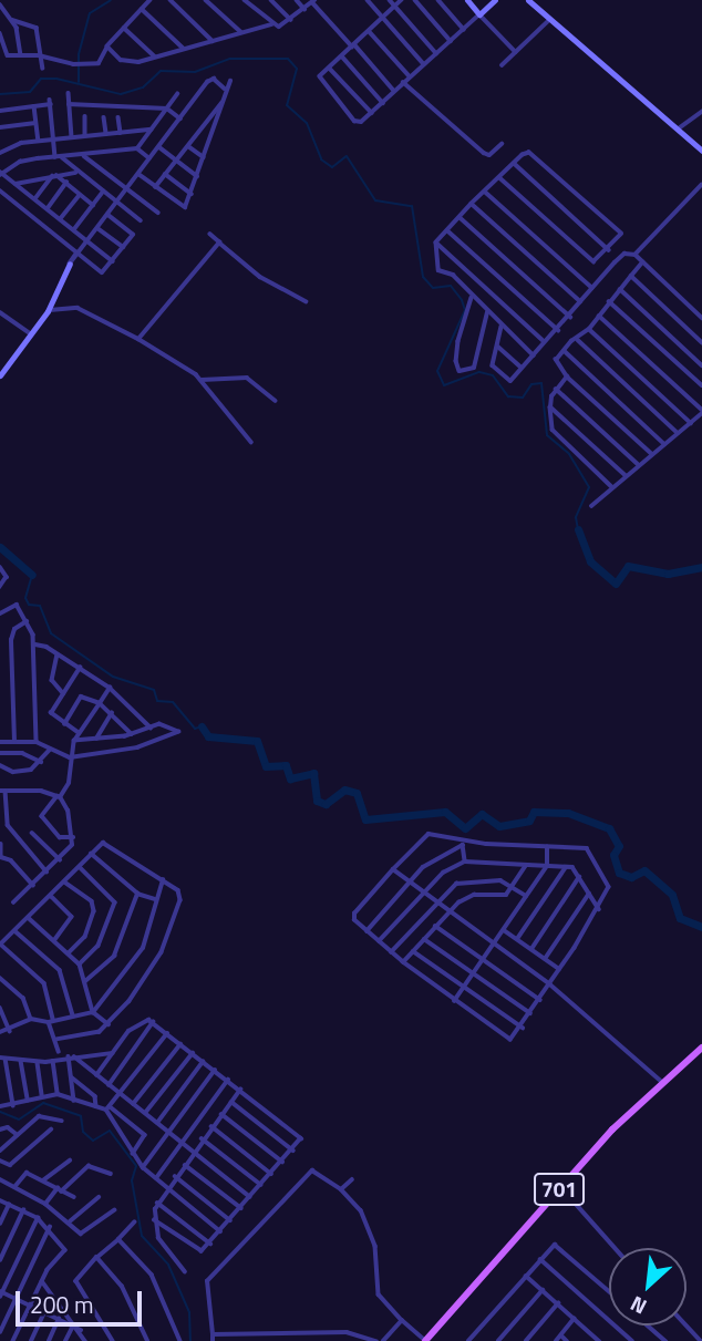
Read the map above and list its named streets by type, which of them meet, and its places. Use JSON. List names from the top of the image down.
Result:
{
  "streets": {
    "main road": ["701"]
  },
  "scale_bar": "200 m",
  "north": "bottom left"
}
